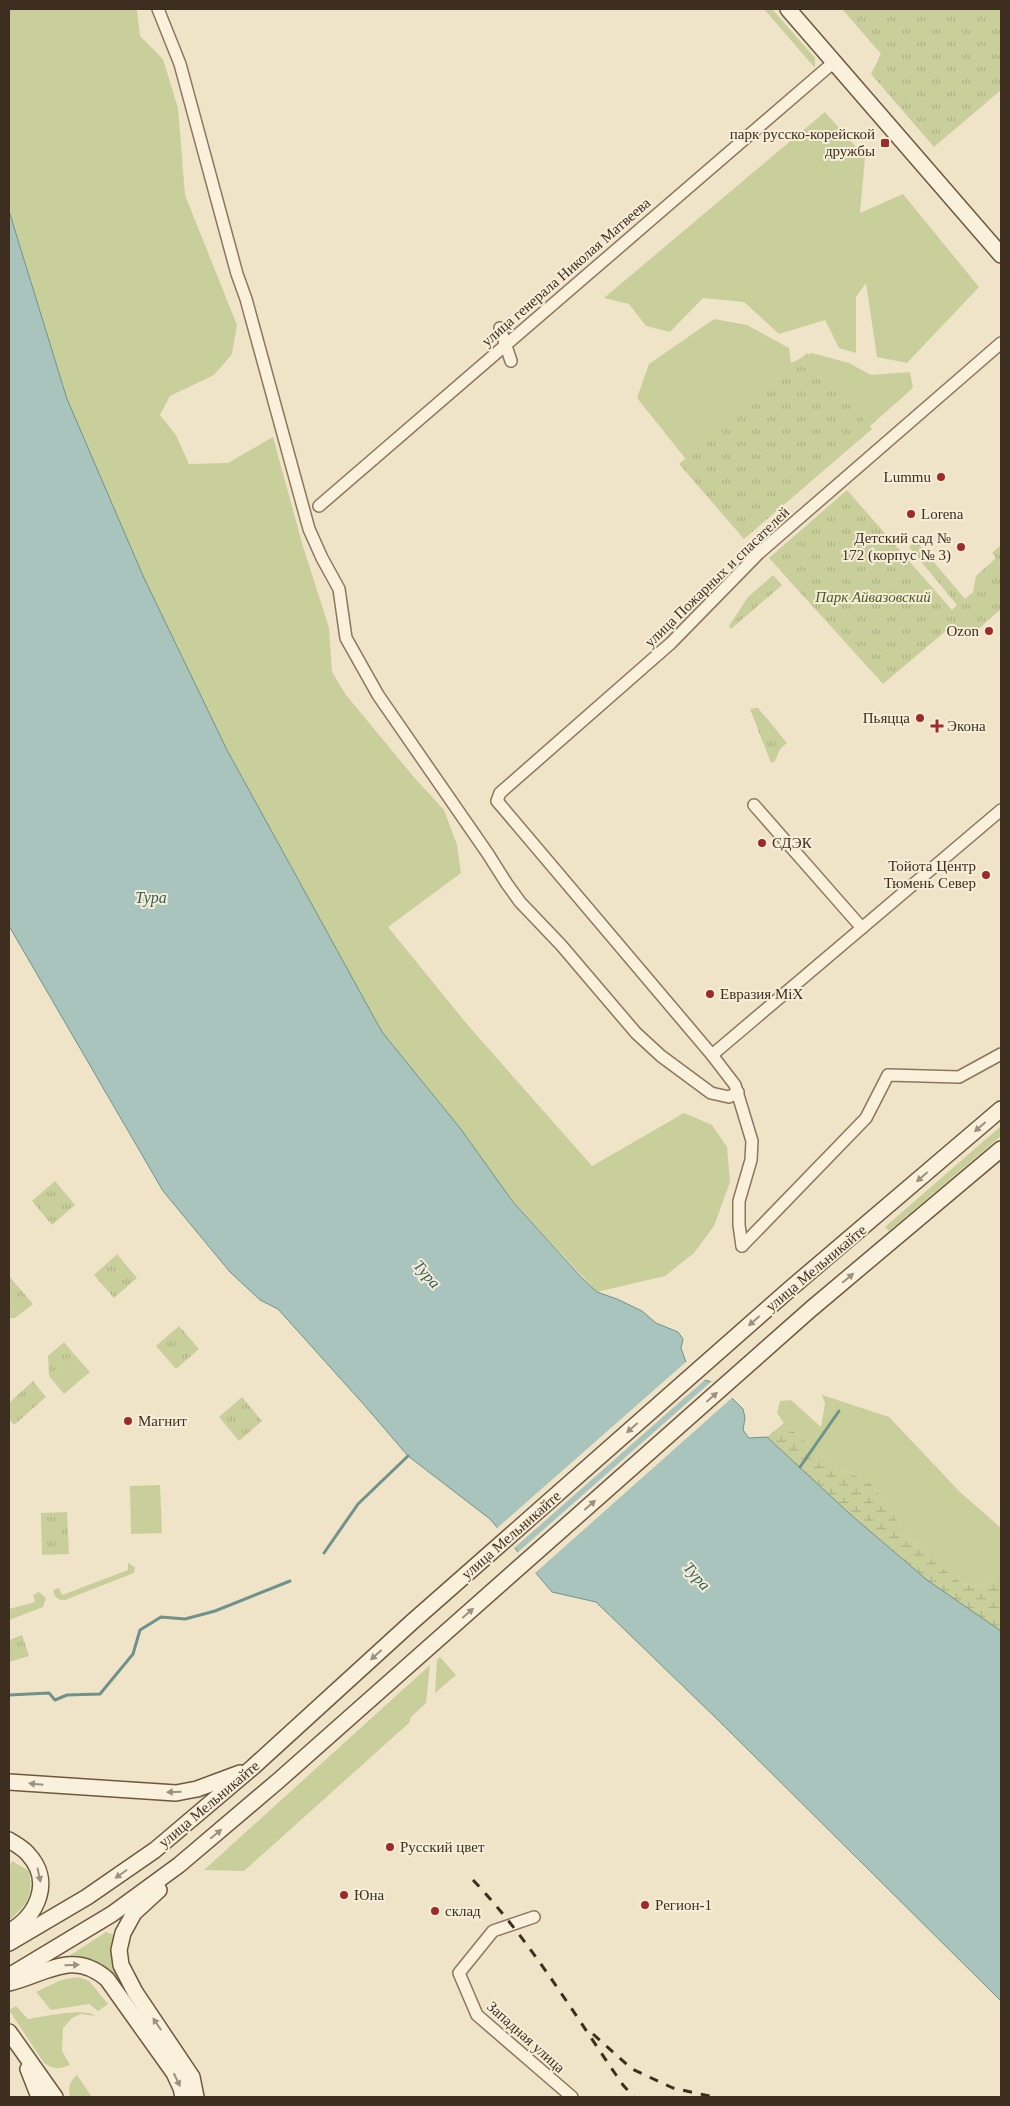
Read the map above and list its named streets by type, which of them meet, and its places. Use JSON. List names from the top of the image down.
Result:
{
  "streets": {
    "main road": ["улица Мельникайте"],
    "street": ["улица генерала Николая Матвеева", "улица Пожарных и спасателей", "Западная улица"]
  },
  "water": ["Тура"],
  "parks": ["Парк Айвазовский"],
  "places": {
    "transit": ["парк русско-корейской дружбы"],
    "other": [
      "Lummu",
      "Lorena",
      "Детский сад № 172 (корпус № 3)",
      "Ozon",
      "Пьяцца",
      "СДЭК",
      "Тойота Центр Тюмень Север",
      "Евразия MiX",
      "Магнит",
      "Русский цвет",
      "Юна",
      "Регион-1",
      "склад"
    ],
    "health": ["Экона"]
  }
}
